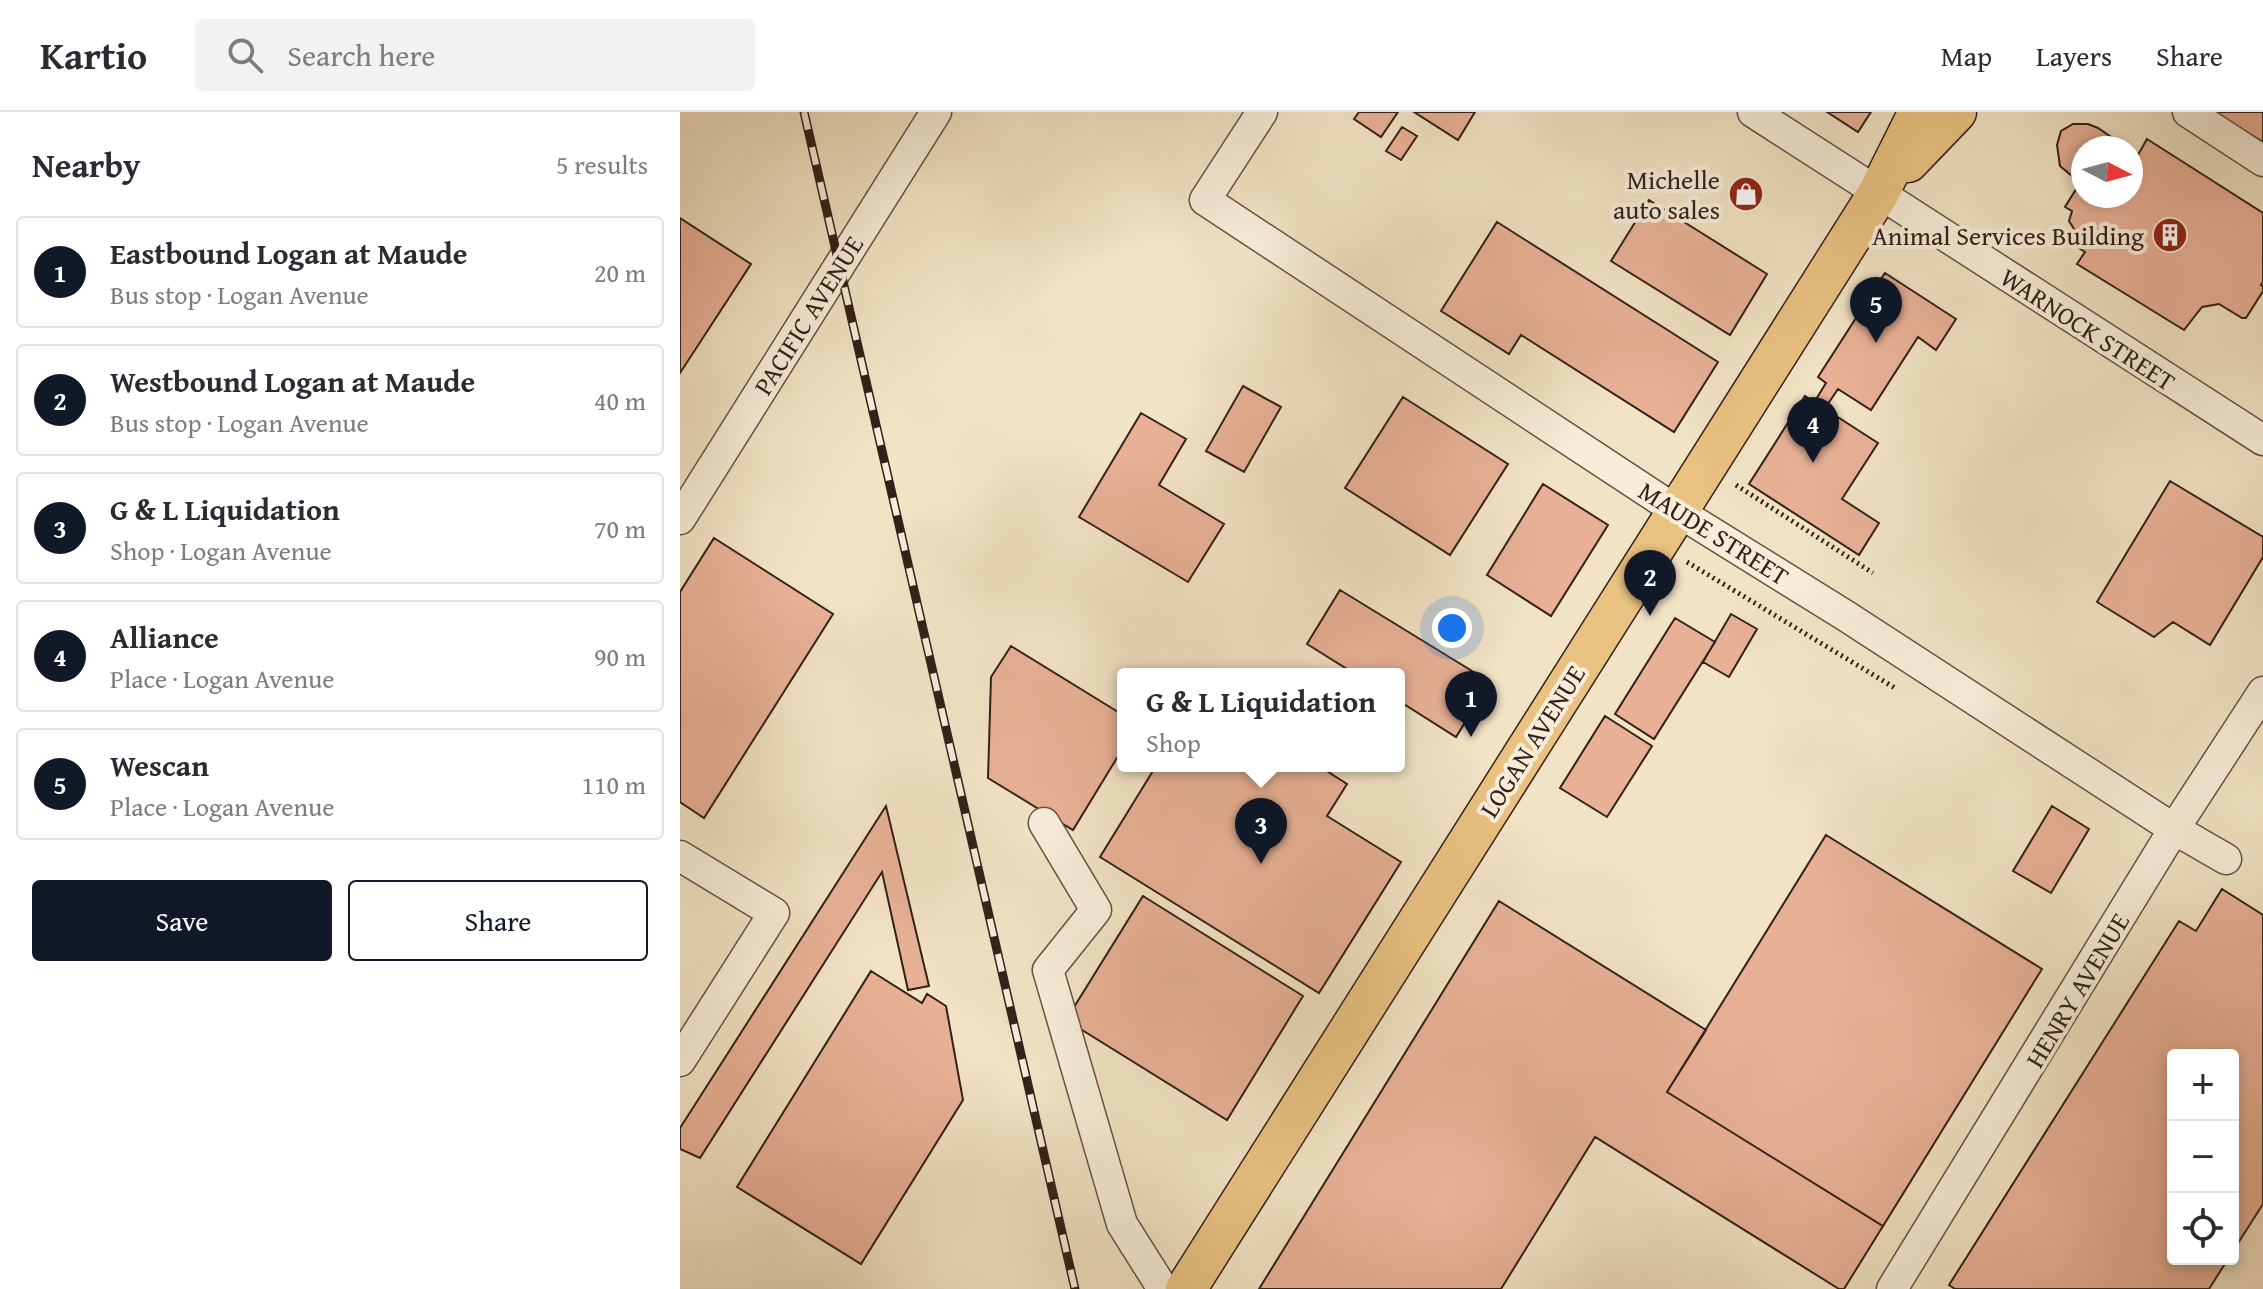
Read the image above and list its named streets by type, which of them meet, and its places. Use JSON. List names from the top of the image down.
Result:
{
  "streets": {
    "main road": ["LOGAN AVENUE"],
    "street": [
      "PACIFIC AVENUE",
      "WARNOCK STREET",
      "MAUDE STREET",
      "HENRY AVENUE"
    ]
  },
  "crossings": [
    ["WARNOCK STREET", "LOGAN AVENUE"],
    ["MAUDE STREET", "LOGAN AVENUE"],
    ["MAUDE STREET", "HENRY AVENUE"]
  ],
  "places": {
    "shop": ["Michelle auto sales"],
    "building": ["Animal Services Building"]
  },
  "north": "right",
  "page": {
    "header": "Kartio",
    "search": "Search here",
    "nav": ["Map", "Layers", "Share"],
    "heading": ["Nearby", "5 results"],
    "list": [
      {
        "mark": "1",
        "name": "Eastbound Logan at Maude",
        "note": "Bus stop · Logan Avenue",
        "value": "20 m"
      },
      {
        "mark": "2",
        "name": "Westbound Logan at Maude",
        "note": "Bus stop · Logan Avenue",
        "value": "40 m"
      },
      {
        "mark": "3",
        "name": "G & L Liquidation",
        "note": "Shop · Logan Avenue",
        "value": "70 m"
      },
      {
        "mark": "4",
        "name": "Alliance",
        "note": "Place · Logan Avenue",
        "value": "90 m"
      },
      {
        "mark": "5",
        "name": "Wescan",
        "note": "Place · Logan Avenue",
        "value": "110 m"
      }
    ],
    "pins": [
      "5",
      "4",
      "2",
      "1",
      "3"
    ],
    "popup": ["G & L Liquidation", "Shop"],
    "buttons": ["Save", "Share"],
    "map_buttons": ["+", "−"]
  }
}
